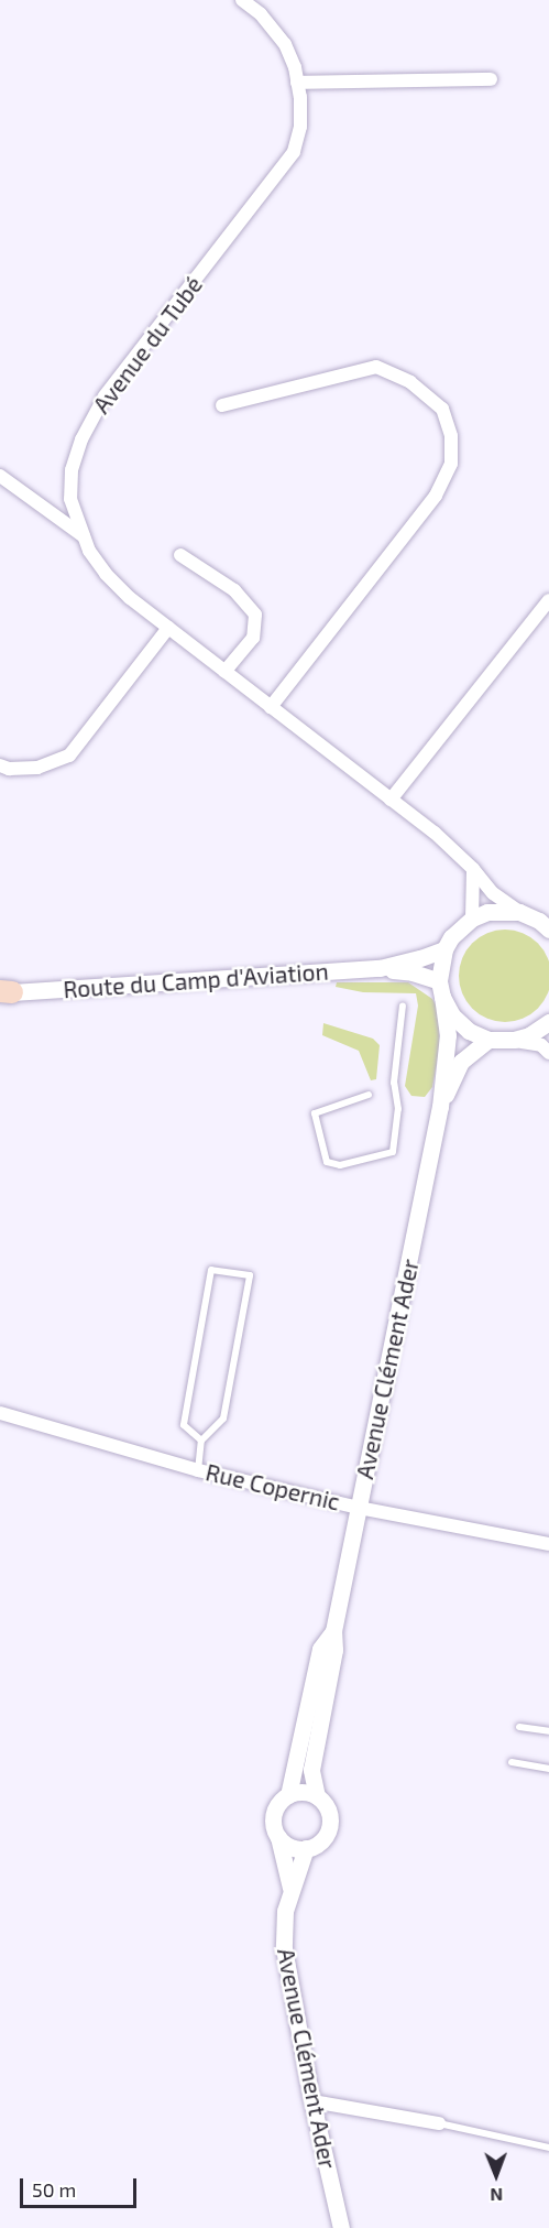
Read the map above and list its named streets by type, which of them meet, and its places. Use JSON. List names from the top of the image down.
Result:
{
  "streets": {
    "street": [
      "Avenue du Tubé",
      "Route du Camp d'Aviation",
      "Avenue Clément Ader",
      "Rue Copernic"
    ]
  },
  "crossings": [
    ["Route du Camp d'Aviation", "Avenue Clément Ader"],
    ["Avenue Clément Ader", "Rue Copernic"]
  ],
  "scale_bar": "50 m",
  "north": "bottom"
}
